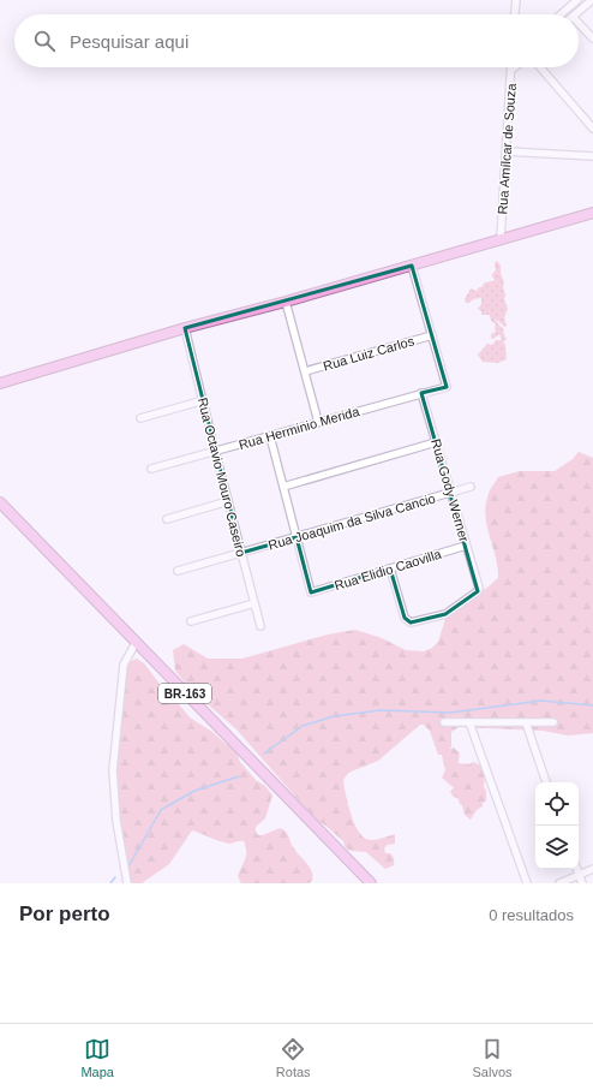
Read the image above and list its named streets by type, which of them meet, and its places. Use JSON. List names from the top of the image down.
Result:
{
  "streets": {
    "highway": ["BR-163"],
    "street": [
      "Rua Amílcar de Souza",
      "Rua Luiz Carlos",
      "Rua Herminio Merida",
      "Rua Octavio Mouro Caseiro",
      "Rua Gody Werner",
      "Rua Joaquim da Silva Cancio",
      "Rua Elidio Caovilla"
    ]
  },
  "crossings": [
    ["Rua Luiz Carlos", "Rua Herminio Merida"],
    ["Rua Herminio Merida", "Rua Octavio Mouro Caseiro"],
    ["Rua Herminio Merida", "Rua Gody Werner"],
    ["Rua Octavio Mouro Caseiro", "Rua Joaquim da Silva Cancio"],
    ["Rua Gody Werner", "Rua Joaquim da Silva Cancio"],
    ["Rua Gody Werner", "Rua Elidio Caovilla"],
    ["Rua Joaquim da Silva Cancio", "Rua Elidio Caovilla"]
  ],
  "page": {
    "search": "Pesquisar aqui",
    "heading": ["Por perto", "0 resultados"],
    "nav": ["Mapa", "Rotas", "Salvos"]
  }
}
